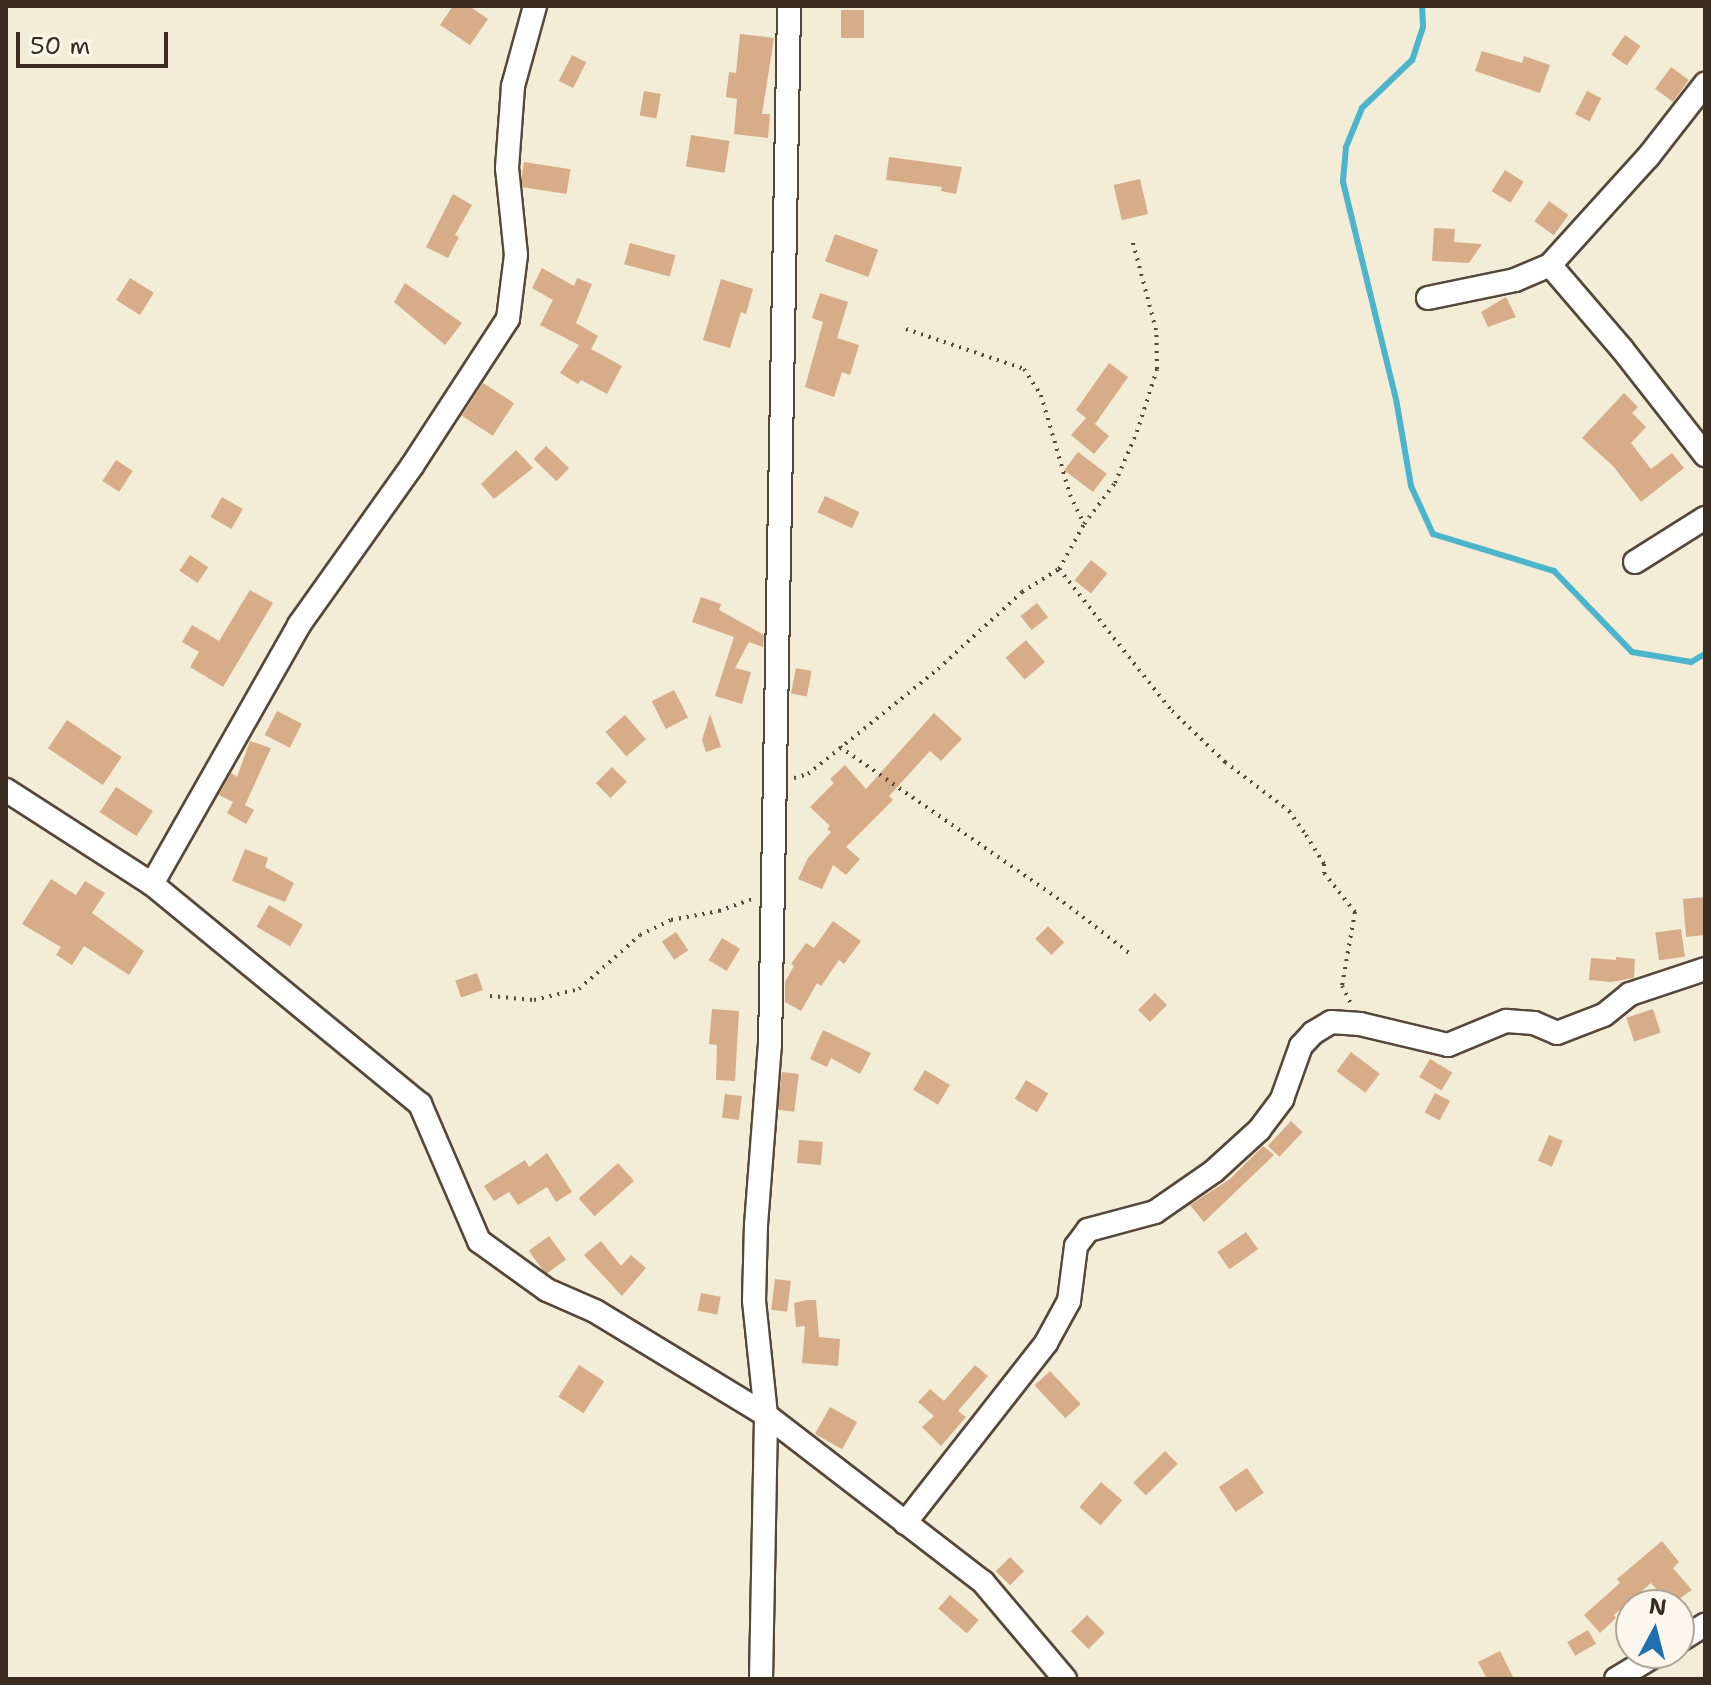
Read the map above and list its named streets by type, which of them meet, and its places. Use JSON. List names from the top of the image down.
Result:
{
  "scale_bar": "50 m",
  "north": "top"
}
